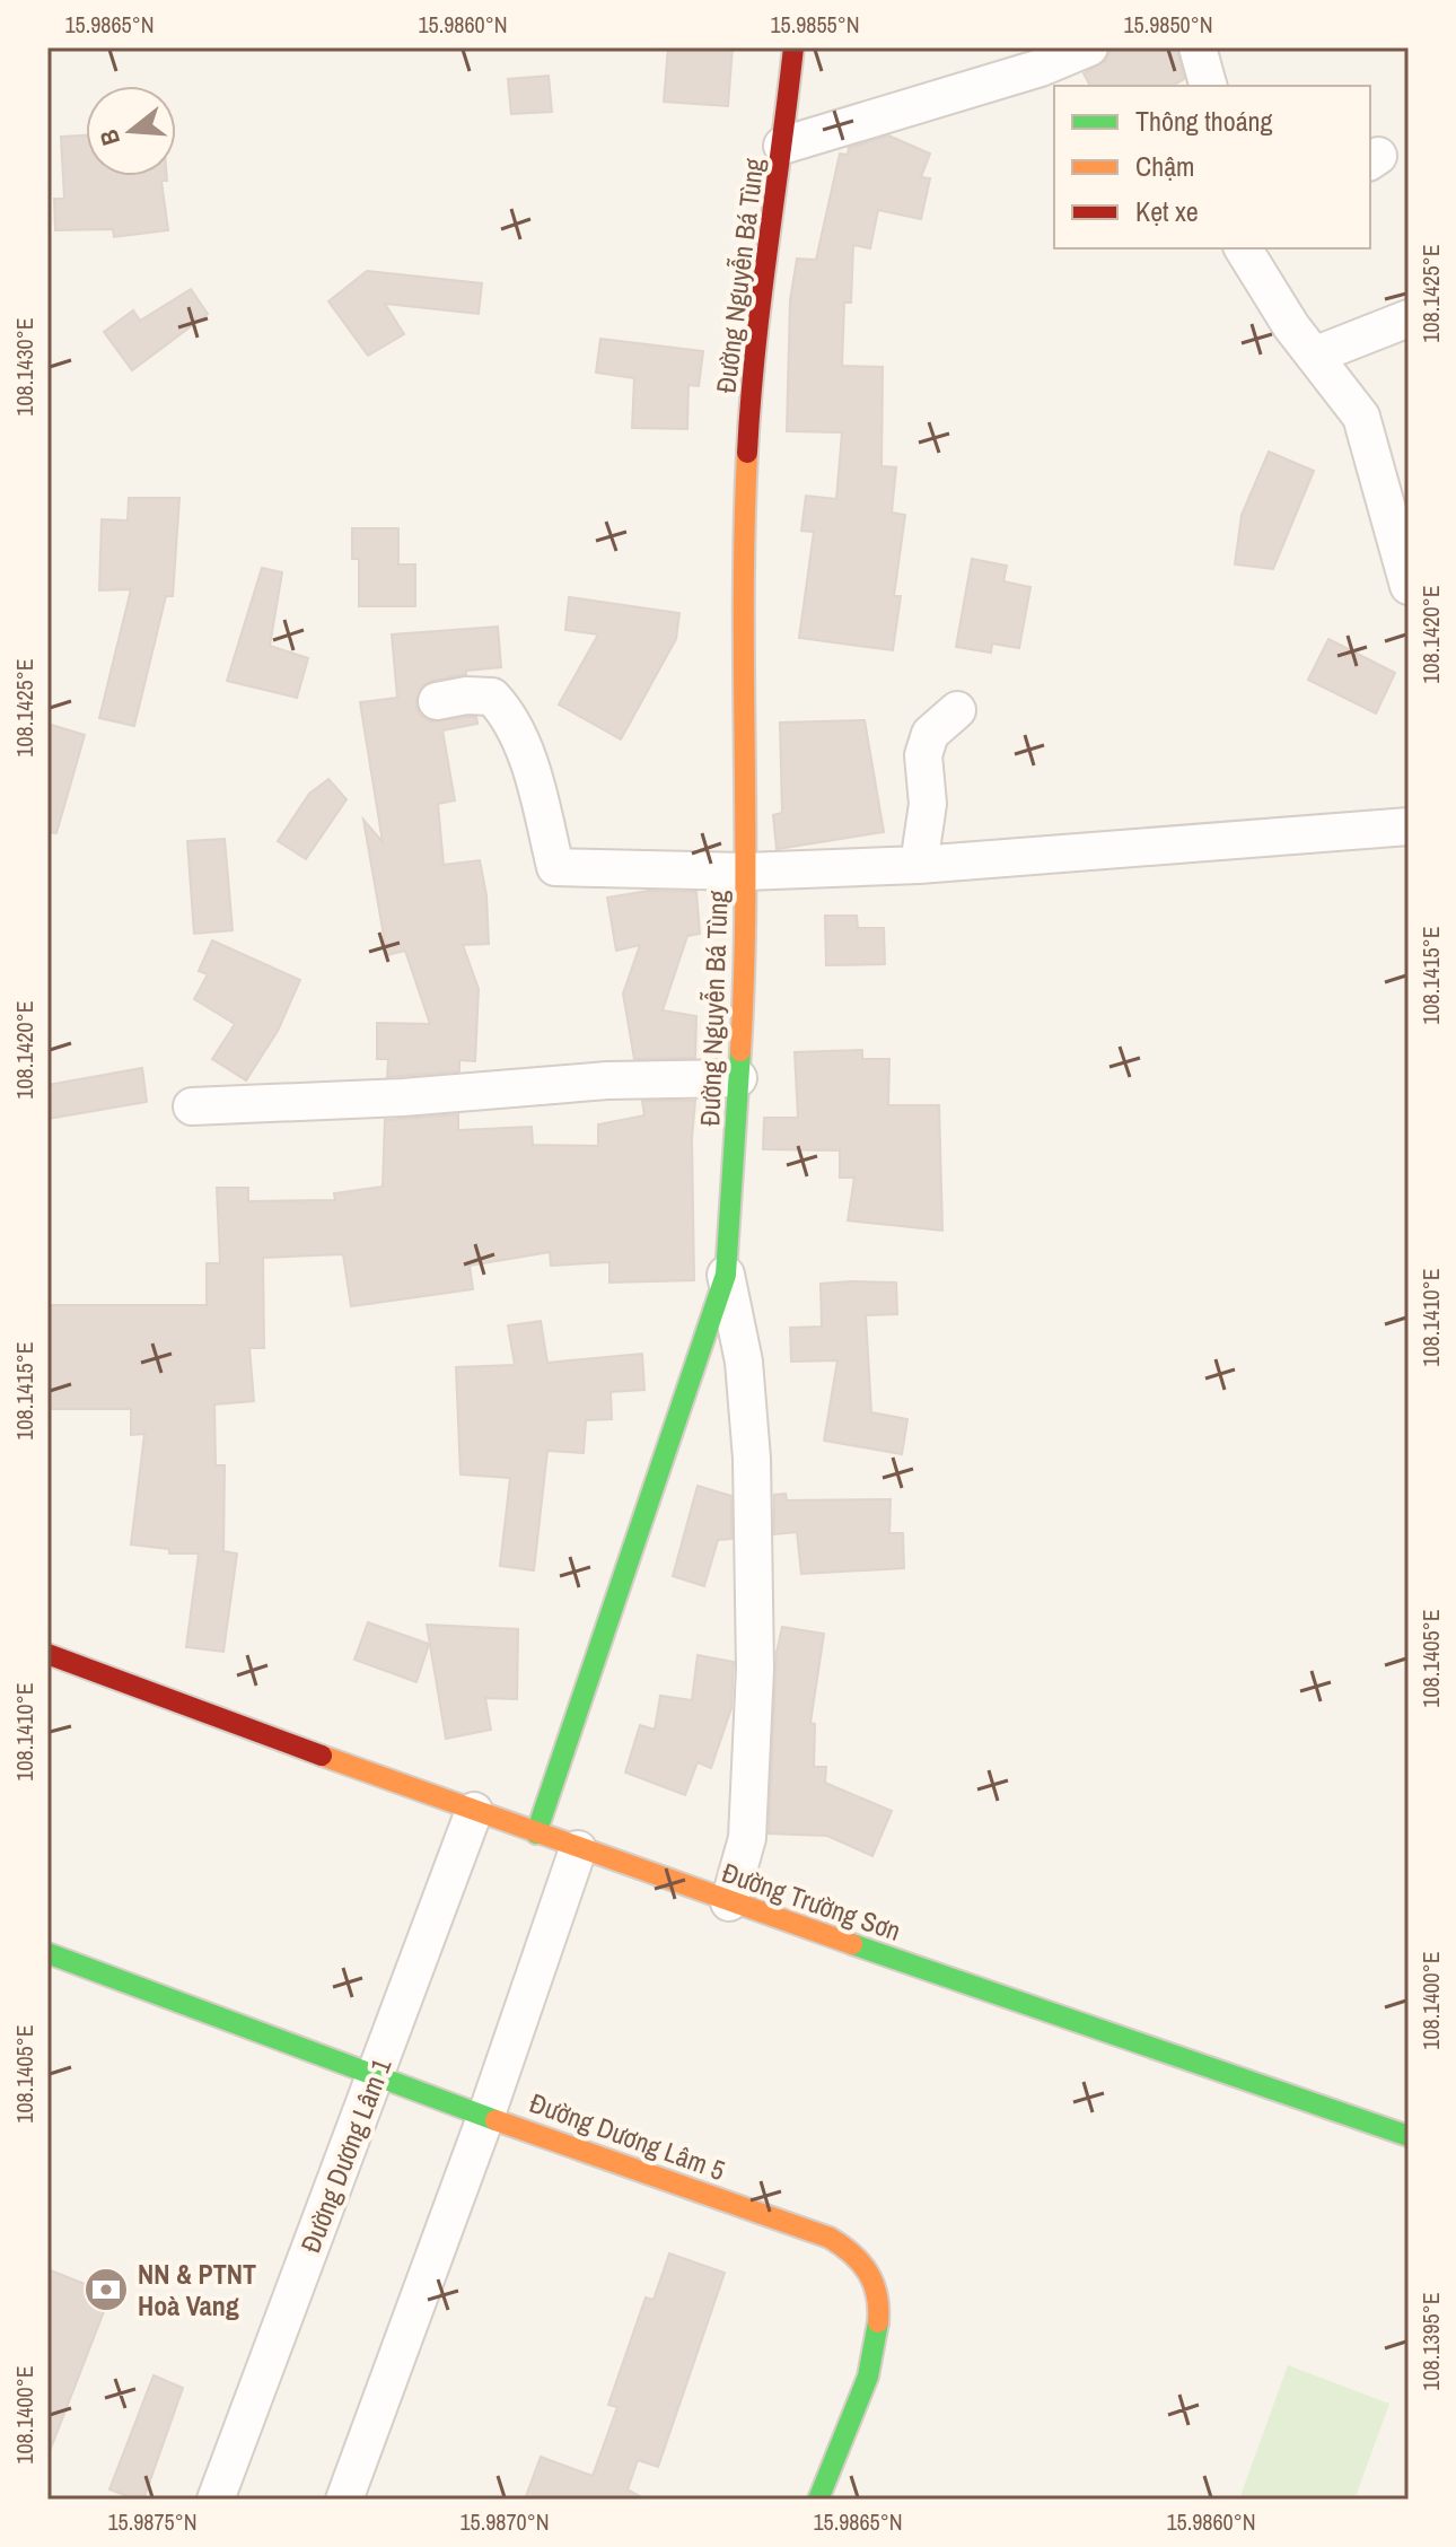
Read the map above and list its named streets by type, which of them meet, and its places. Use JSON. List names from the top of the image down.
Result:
{
  "streets": {
    "main road": ["Đường Nguyễn Bá Tùng", "Đường Trường Sơn", "Đường Dương Lâm 5"],
    "street": ["Đường Dương Lâm 1"]
  },
  "crossings": [
    ["Đường Nguyễn Bá Tùng", "Đường Trường Sơn"],
    ["Đường Trường Sơn", "Đường Dương Lâm 1"],
    ["Đường Dương Lâm 5", "Đường Dương Lâm 1"]
  ],
  "places": {
    "bank": ["NN & PTNT Hoà Vang"]
  },
  "legend": ["Thông thoáng", "Chậm", "Kẹt xe"],
  "north": "left",
  "coordinates": [
    "15.9865°N",
    "15.9860°N",
    "15.9855°N",
    "15.9850°N",
    "108.1425°E",
    "108.1430°E",
    "108.1420°E",
    "108.1415°E",
    "108.1410°E",
    "108.1405°E",
    "108.1400°E",
    "108.1395°E",
    "15.9875°N",
    "15.9870°N"
  ]
}
